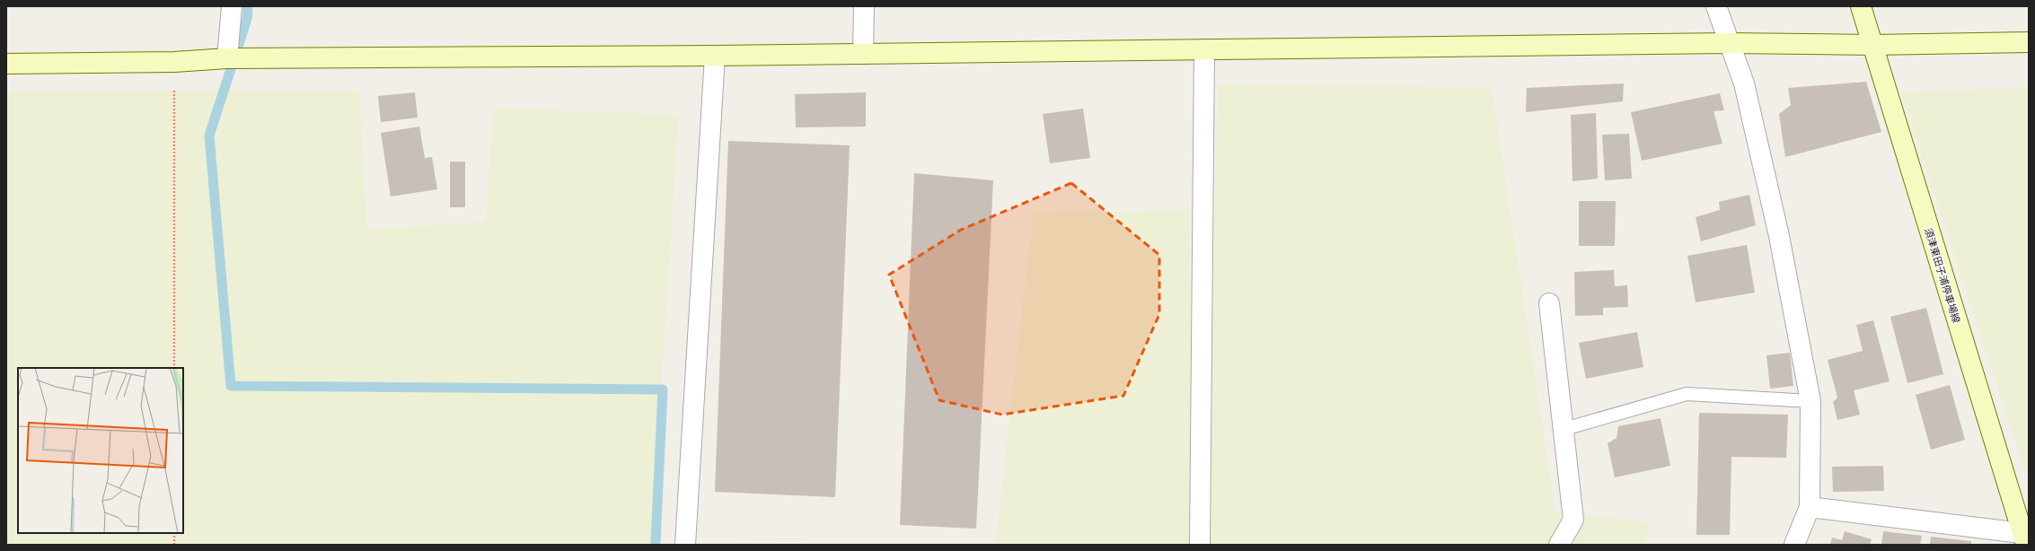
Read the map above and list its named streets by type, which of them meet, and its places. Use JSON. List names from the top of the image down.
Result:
{
  "streets": {
    "street": ["須津東田子浦停車場線"]
  }
}
